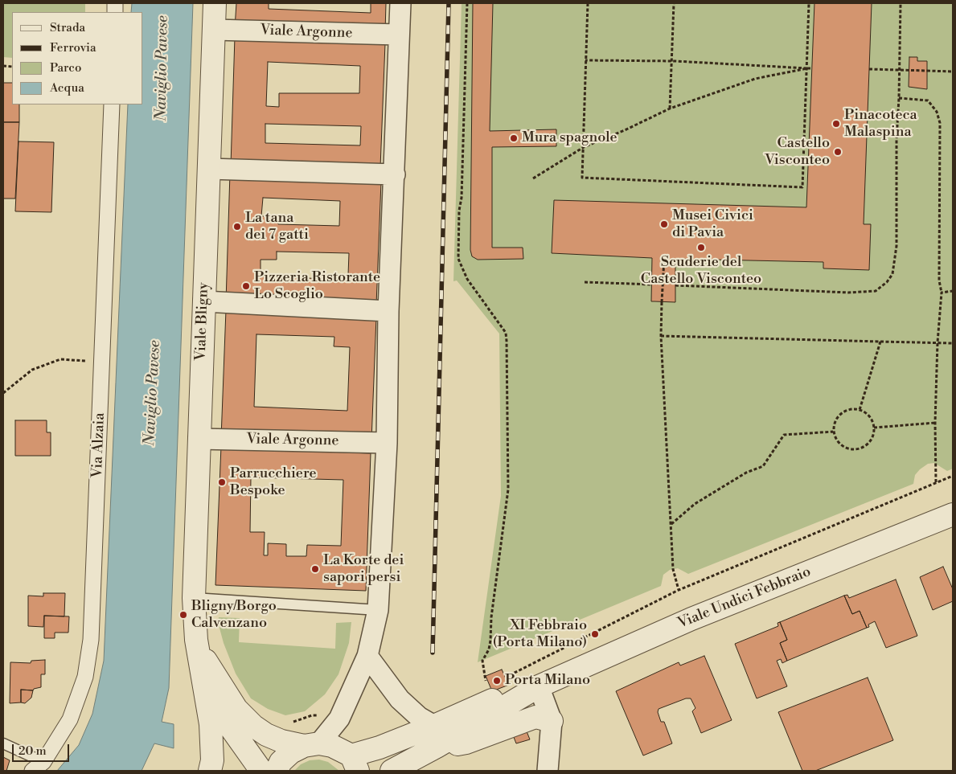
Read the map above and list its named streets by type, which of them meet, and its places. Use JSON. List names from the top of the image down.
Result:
{
  "streets": {
    "street": [
      "Viale Argonne",
      "Viale Bligny",
      "Via Alzaia",
      "Viale Undici Febbraio"
    ]
  },
  "crossings": [
    ["Viale Argonne", "Viale Bligny"]
  ],
  "water": ["Naviglio Pavese"],
  "places": [
    "Pinacoteca Malaspina",
    "Mura spagnole",
    "Castello Visconteo",
    "Musei Civici di Pavia",
    "La tana dei 7 gatti",
    "Scuderie del Castello Visconteo",
    "Pizzeria Ristorante Lo Scoglio",
    "Parrucchiere Bespoke",
    "La Korte dei sapori persi",
    "Bligny/Borgo Calvenzano",
    "XI Febbraio (Porta Milano)",
    "Porta Milano"
  ],
  "legend": [
    "Strada",
    "Ferrovia",
    "Parco",
    "Acqua"
  ],
  "scale_bar": "20 m"
}
